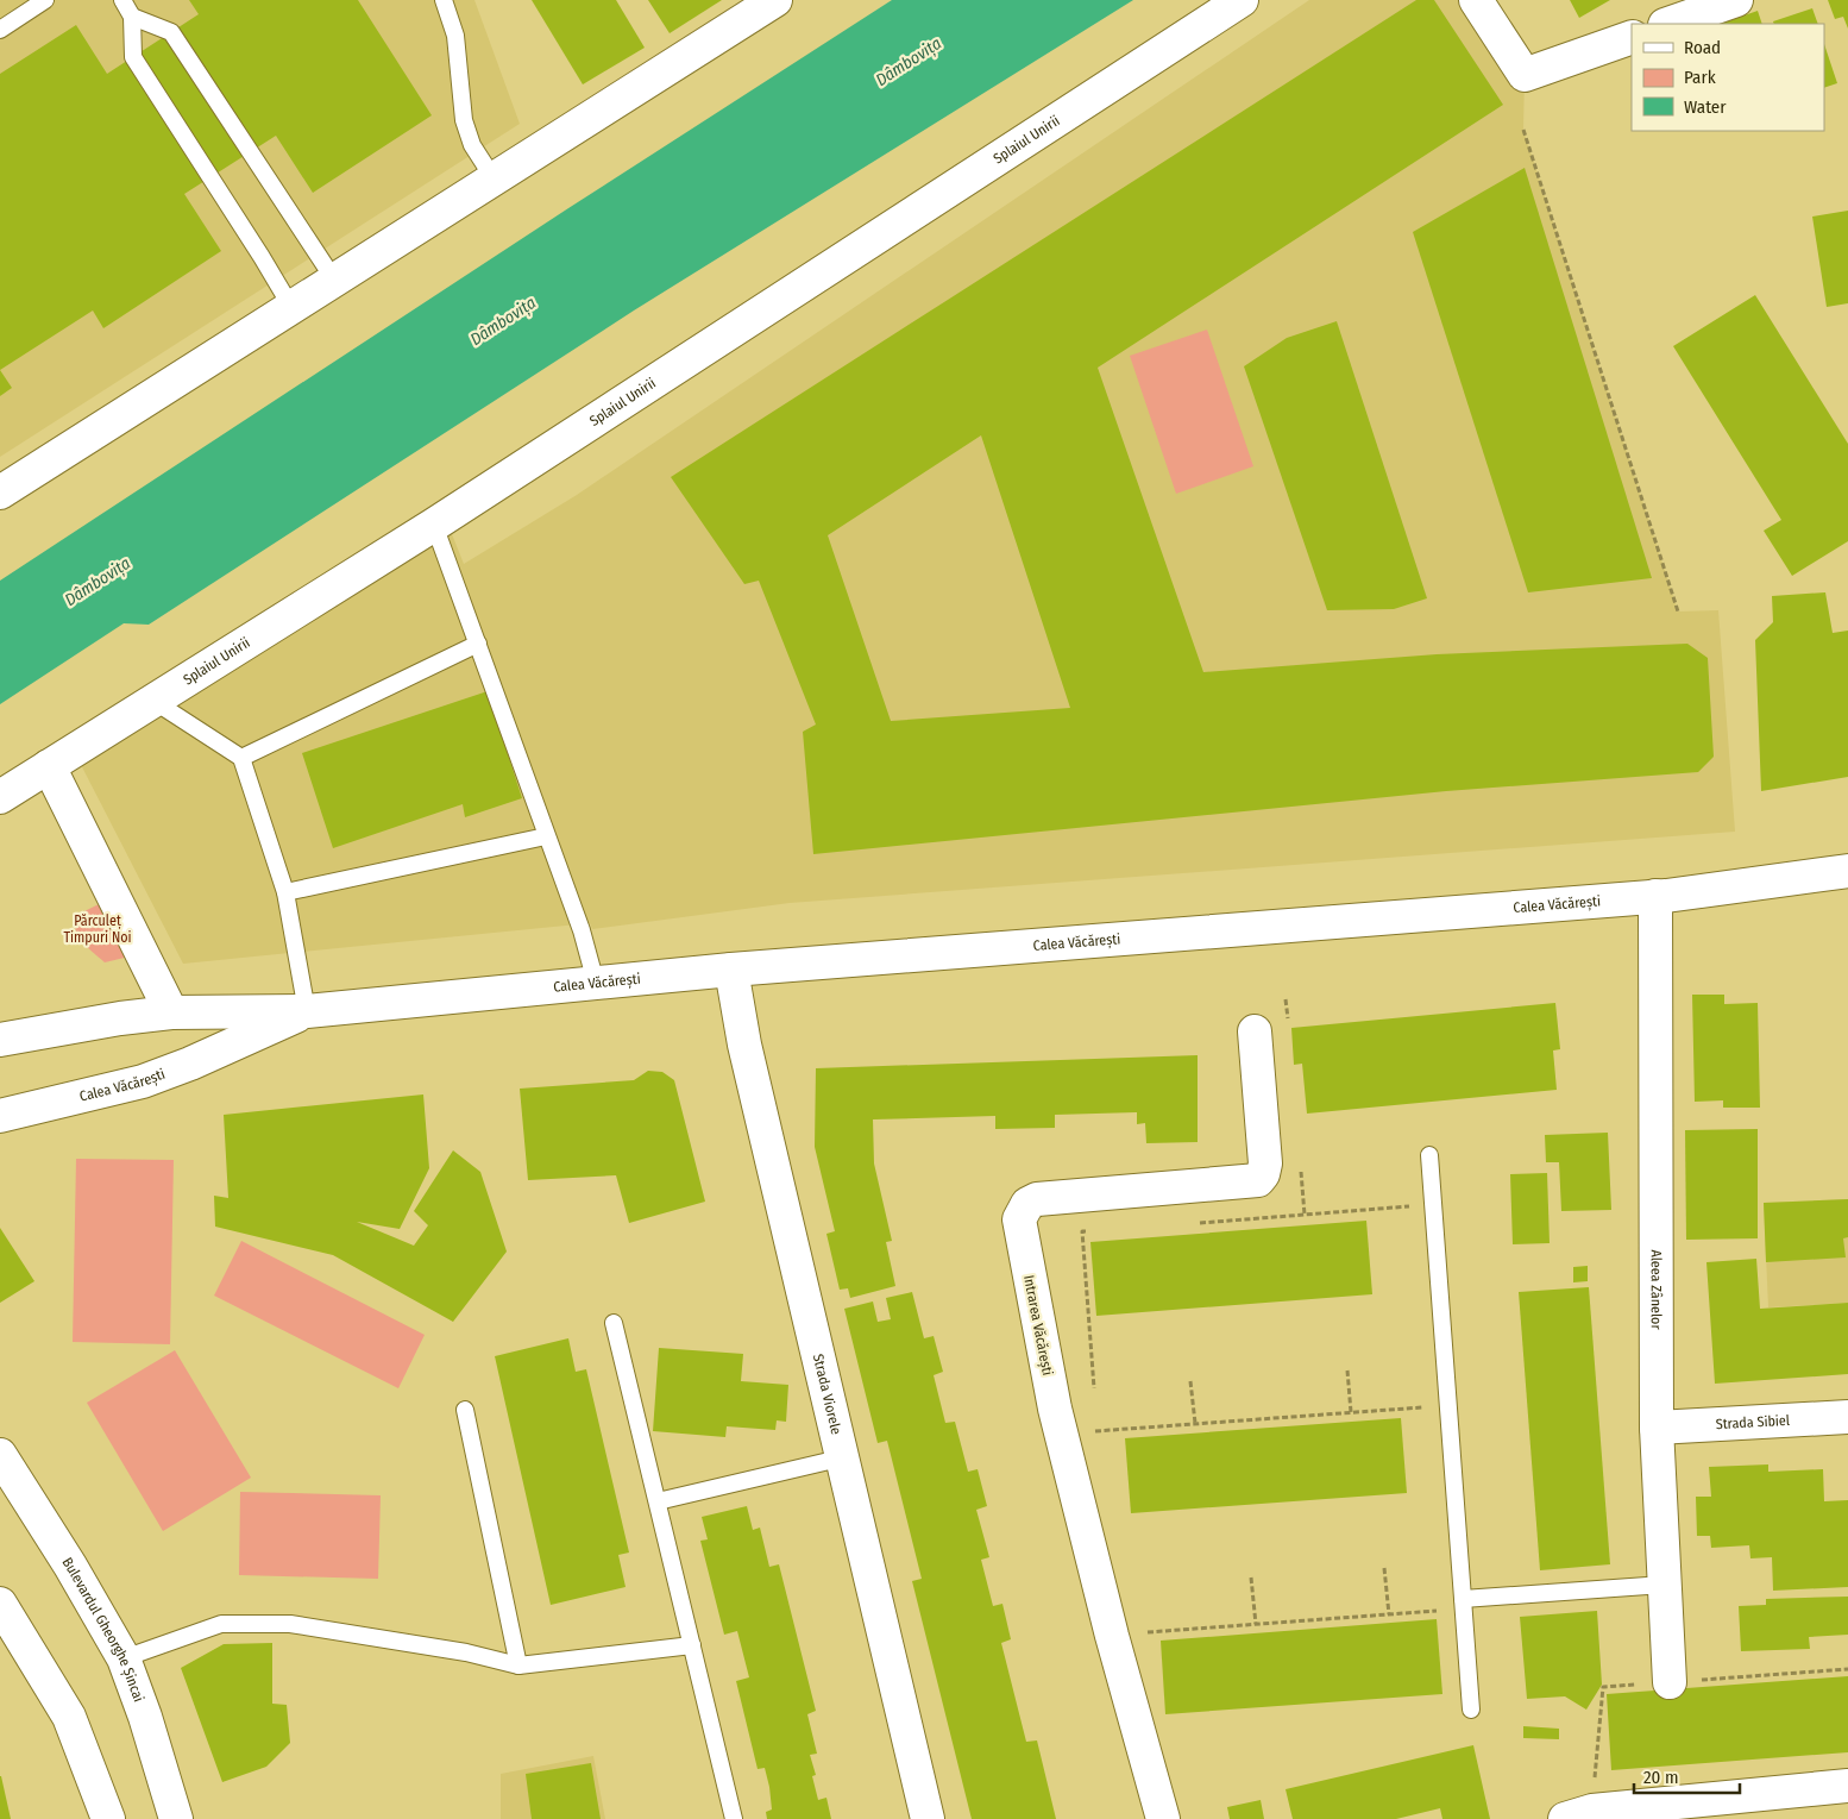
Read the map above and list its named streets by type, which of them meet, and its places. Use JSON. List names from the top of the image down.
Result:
{
  "streets": {
    "main road": [
      "Splaiul Unirii",
      "Calea Văcărești",
      "Aleea Zânelor",
      "Intrarea Văcărești",
      "Strada Viorele",
      "Strada Sibiel",
      "Bulevardul Gheorghe Șincai"
    ]
  },
  "crossings": [
    ["Calea Văcărești", "Aleea Zânelor"],
    ["Calea Văcărești", "Strada Viorele"],
    ["Aleea Zânelor", "Strada Sibiel"]
  ],
  "water": ["Dâmbovița"],
  "parks": ["Părculeț Timpuri Noi"],
  "legend": ["Road", "Park", "Water"],
  "scale_bar": "20 m"
}
